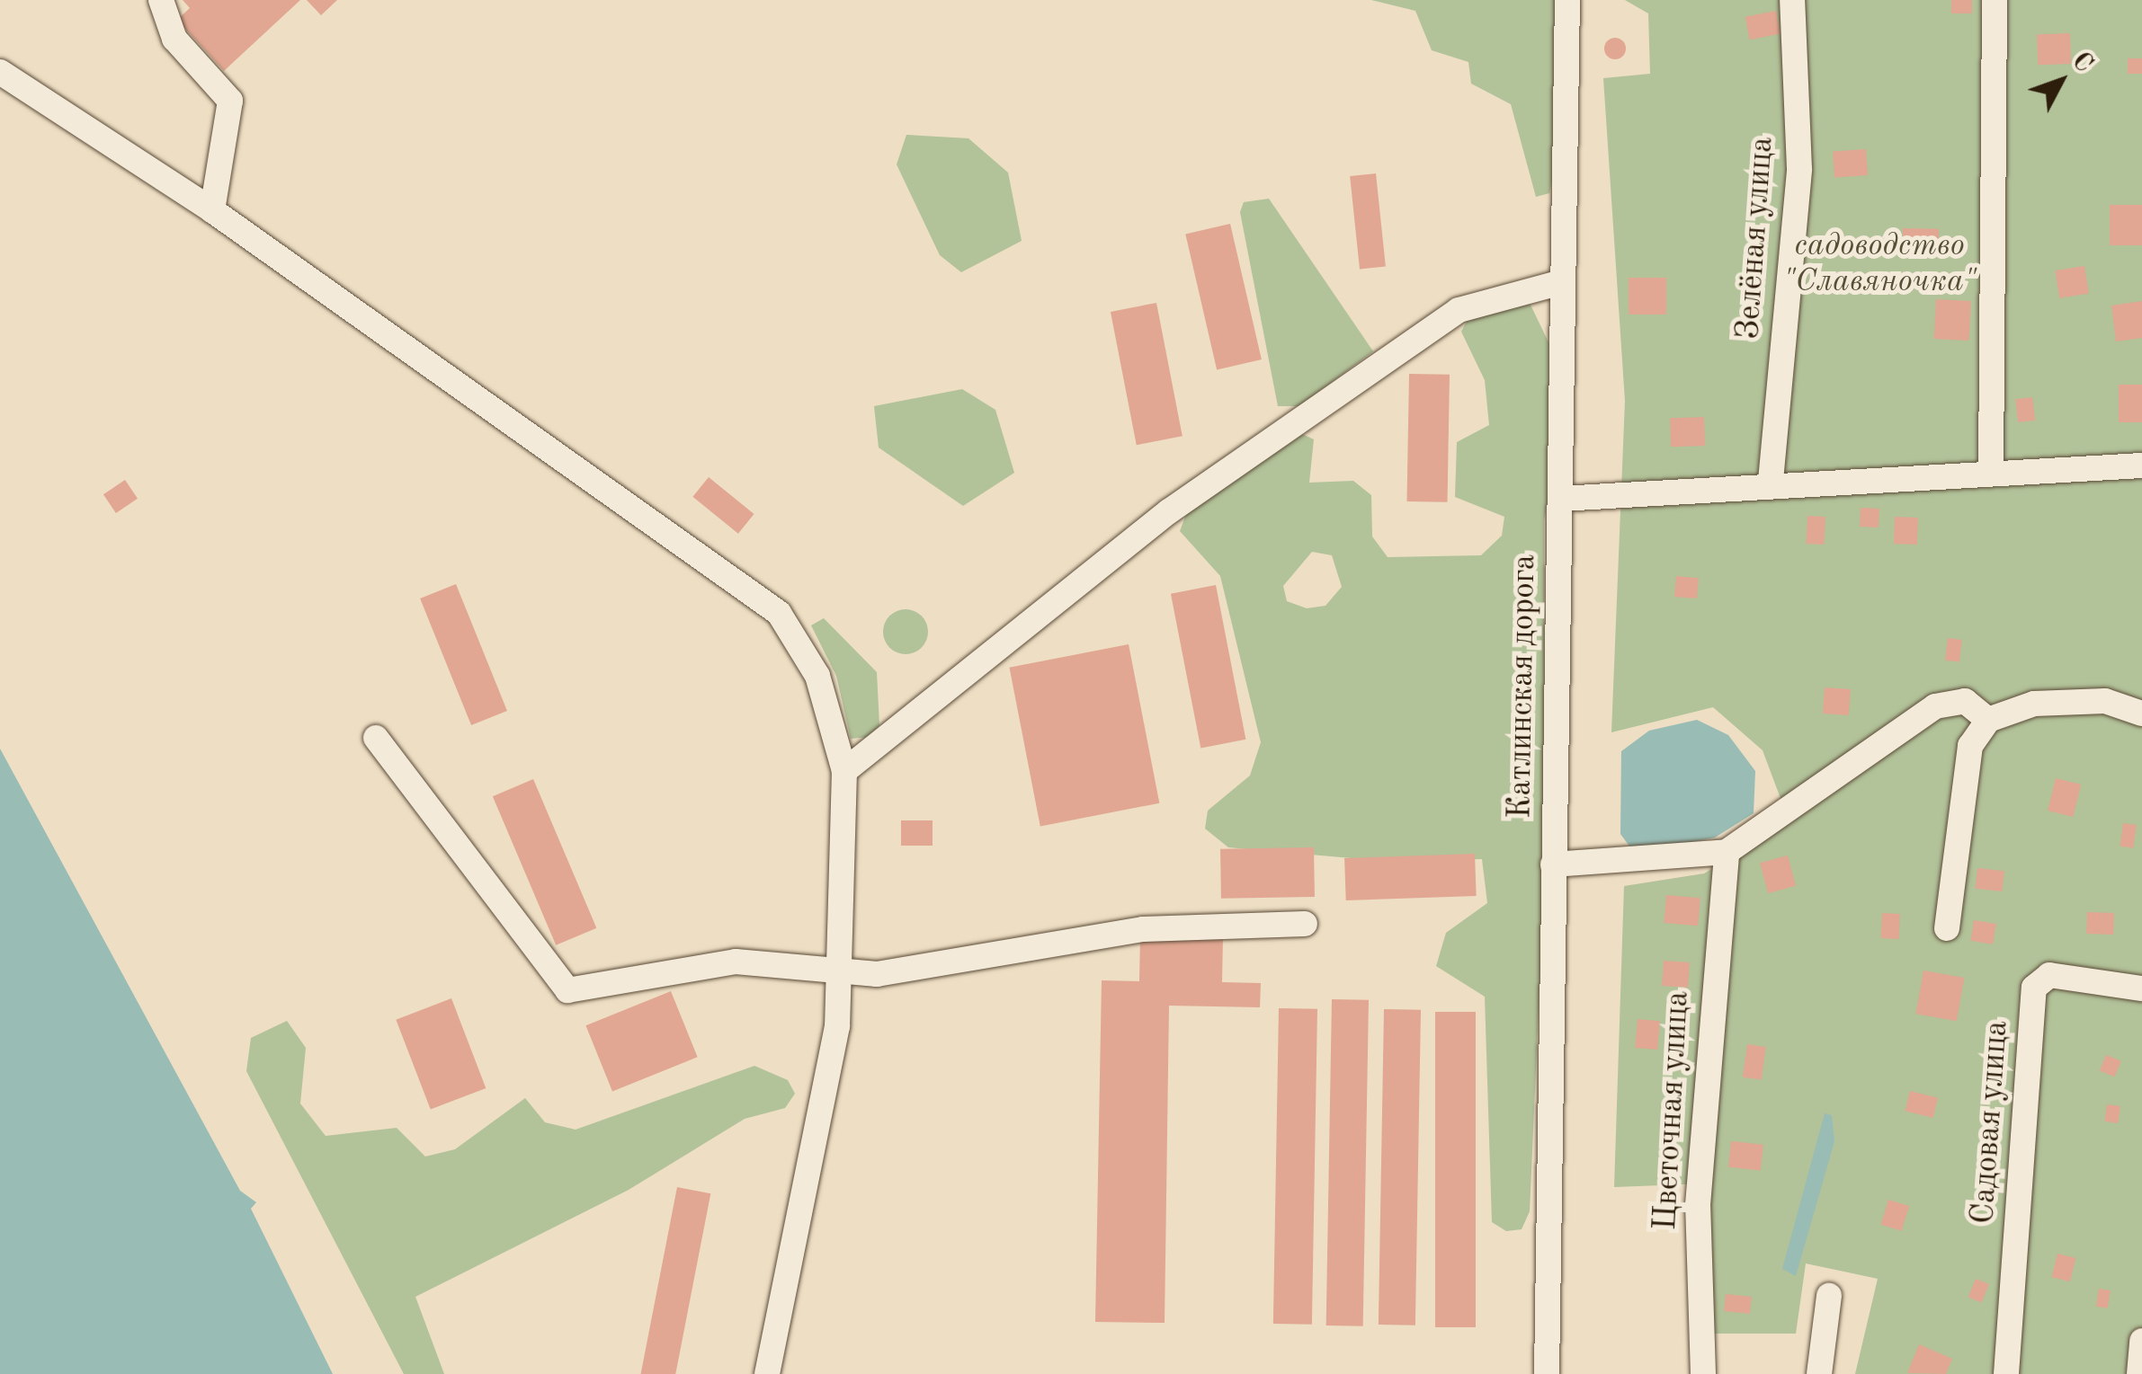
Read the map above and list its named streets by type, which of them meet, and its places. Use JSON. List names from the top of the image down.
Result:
{
  "streets": {
    "street": [
      "Зелёная улица",
      "Катлинская дорога",
      "Цветочная улица",
      "Садовая улица"
    ]
  },
  "parks": ["садоводство \"Славяночка\""],
  "north": "top right"
}
